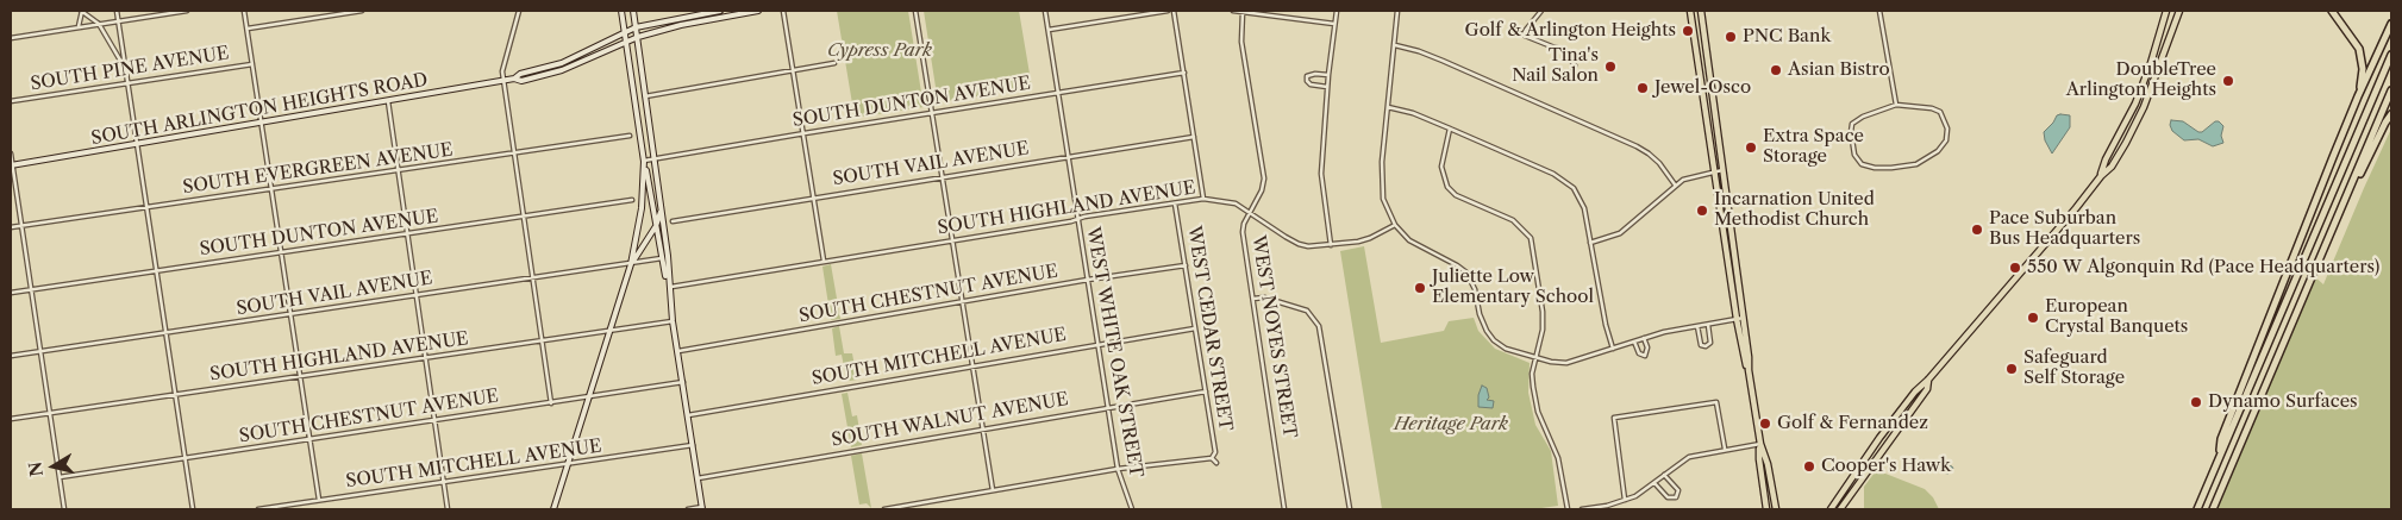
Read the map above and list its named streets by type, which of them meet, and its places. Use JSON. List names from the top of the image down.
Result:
{
  "streets": {
    "main road": ["SOUTH ARLINGTON HEIGHTS ROAD"],
    "street": [
      "SOUTH PINE AVENUE",
      "SOUTH DUNTON AVENUE",
      "SOUTH VAIL AVENUE",
      "SOUTH EVERGREEN AVENUE",
      "SOUTH HIGHLAND AVENUE",
      "SOUTH CHESTNUT AVENUE",
      "WEST CEDAR STREET",
      "WEST NOYES STREET",
      "WEST WHITE OAK STREET",
      "SOUTH MITCHELL AVENUE",
      "SOUTH WALNUT AVENUE"
    ]
  },
  "crossings": [
    ["SOUTH DUNTON AVENUE", "WEST CEDAR STREET"],
    ["SOUTH DUNTON AVENUE", "WEST WHITE OAK STREET"],
    ["SOUTH VAIL AVENUE", "WEST CEDAR STREET"],
    ["SOUTH VAIL AVENUE", "WEST WHITE OAK STREET"],
    ["SOUTH HIGHLAND AVENUE", "WEST CEDAR STREET"],
    ["SOUTH HIGHLAND AVENUE", "WEST NOYES STREET"],
    ["SOUTH HIGHLAND AVENUE", "WEST WHITE OAK STREET"],
    ["SOUTH CHESTNUT AVENUE", "WEST CEDAR STREET"],
    ["SOUTH CHESTNUT AVENUE", "WEST WHITE OAK STREET"],
    ["WEST CEDAR STREET", "SOUTH MITCHELL AVENUE"],
    ["WEST CEDAR STREET", "SOUTH WALNUT AVENUE"],
    ["WEST WHITE OAK STREET", "SOUTH MITCHELL AVENUE"],
    ["WEST WHITE OAK STREET", "SOUTH WALNUT AVENUE"]
  ],
  "parks": ["Cypress Park", "Heritage Park"],
  "places": [
    "Golf & Arlington Heights",
    "PNC Bank",
    "Tina's Nail Salon",
    "Asian Bistro",
    "DoubleTree Arlington Heights",
    "Jewel-Osco",
    "Extra Space Storage",
    "Incarnation United Methodist Church",
    "Pace Suburban Bus Headquarters",
    "550 W Algonquin Rd (Pace Headquarters)",
    "Juliette Low Elementary School",
    "European Crystal Banquets",
    "Safeguard Self Storage",
    "Dynamo Surfaces",
    "Golf & Fernandez",
    "Cooper's Hawk"
  ],
  "north": "left"
}
